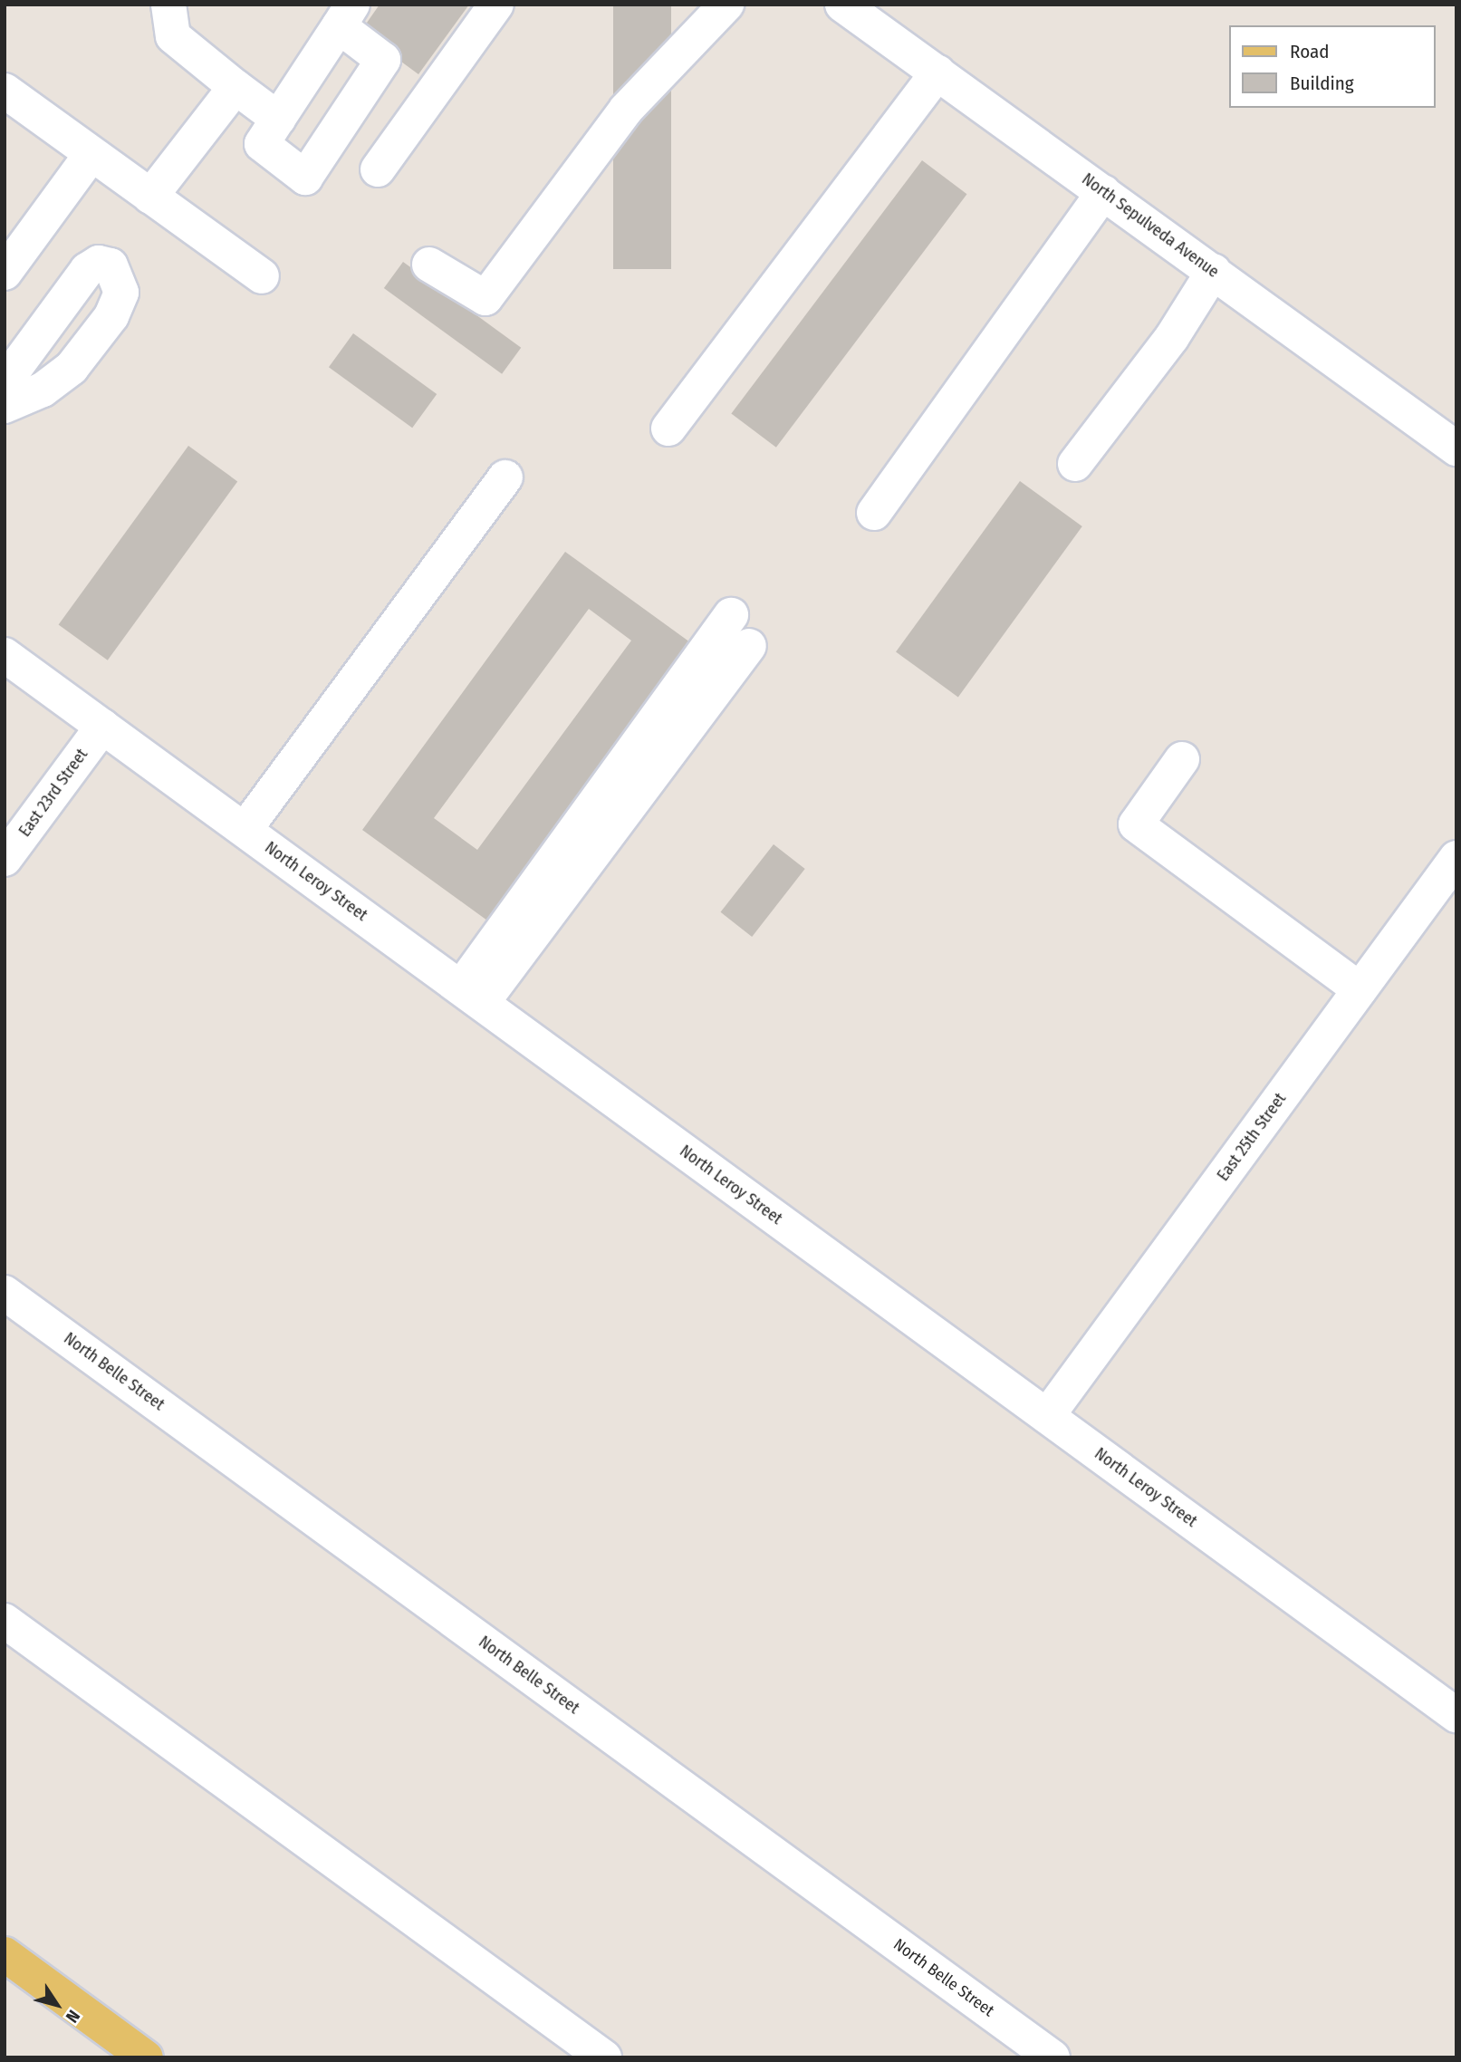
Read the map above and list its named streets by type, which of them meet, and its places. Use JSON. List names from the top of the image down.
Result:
{
  "streets": {
    "street": [
      "North Sepulveda Avenue",
      "East 23rd Street",
      "North Leroy Street",
      "East 25th Street",
      "North Belle Street"
    ]
  },
  "crossings": [
    ["East 23rd Street", "North Leroy Street"],
    ["North Leroy Street", "East 25th Street"]
  ],
  "legend": ["Road", "Building"],
  "north": "bottom right"
}
